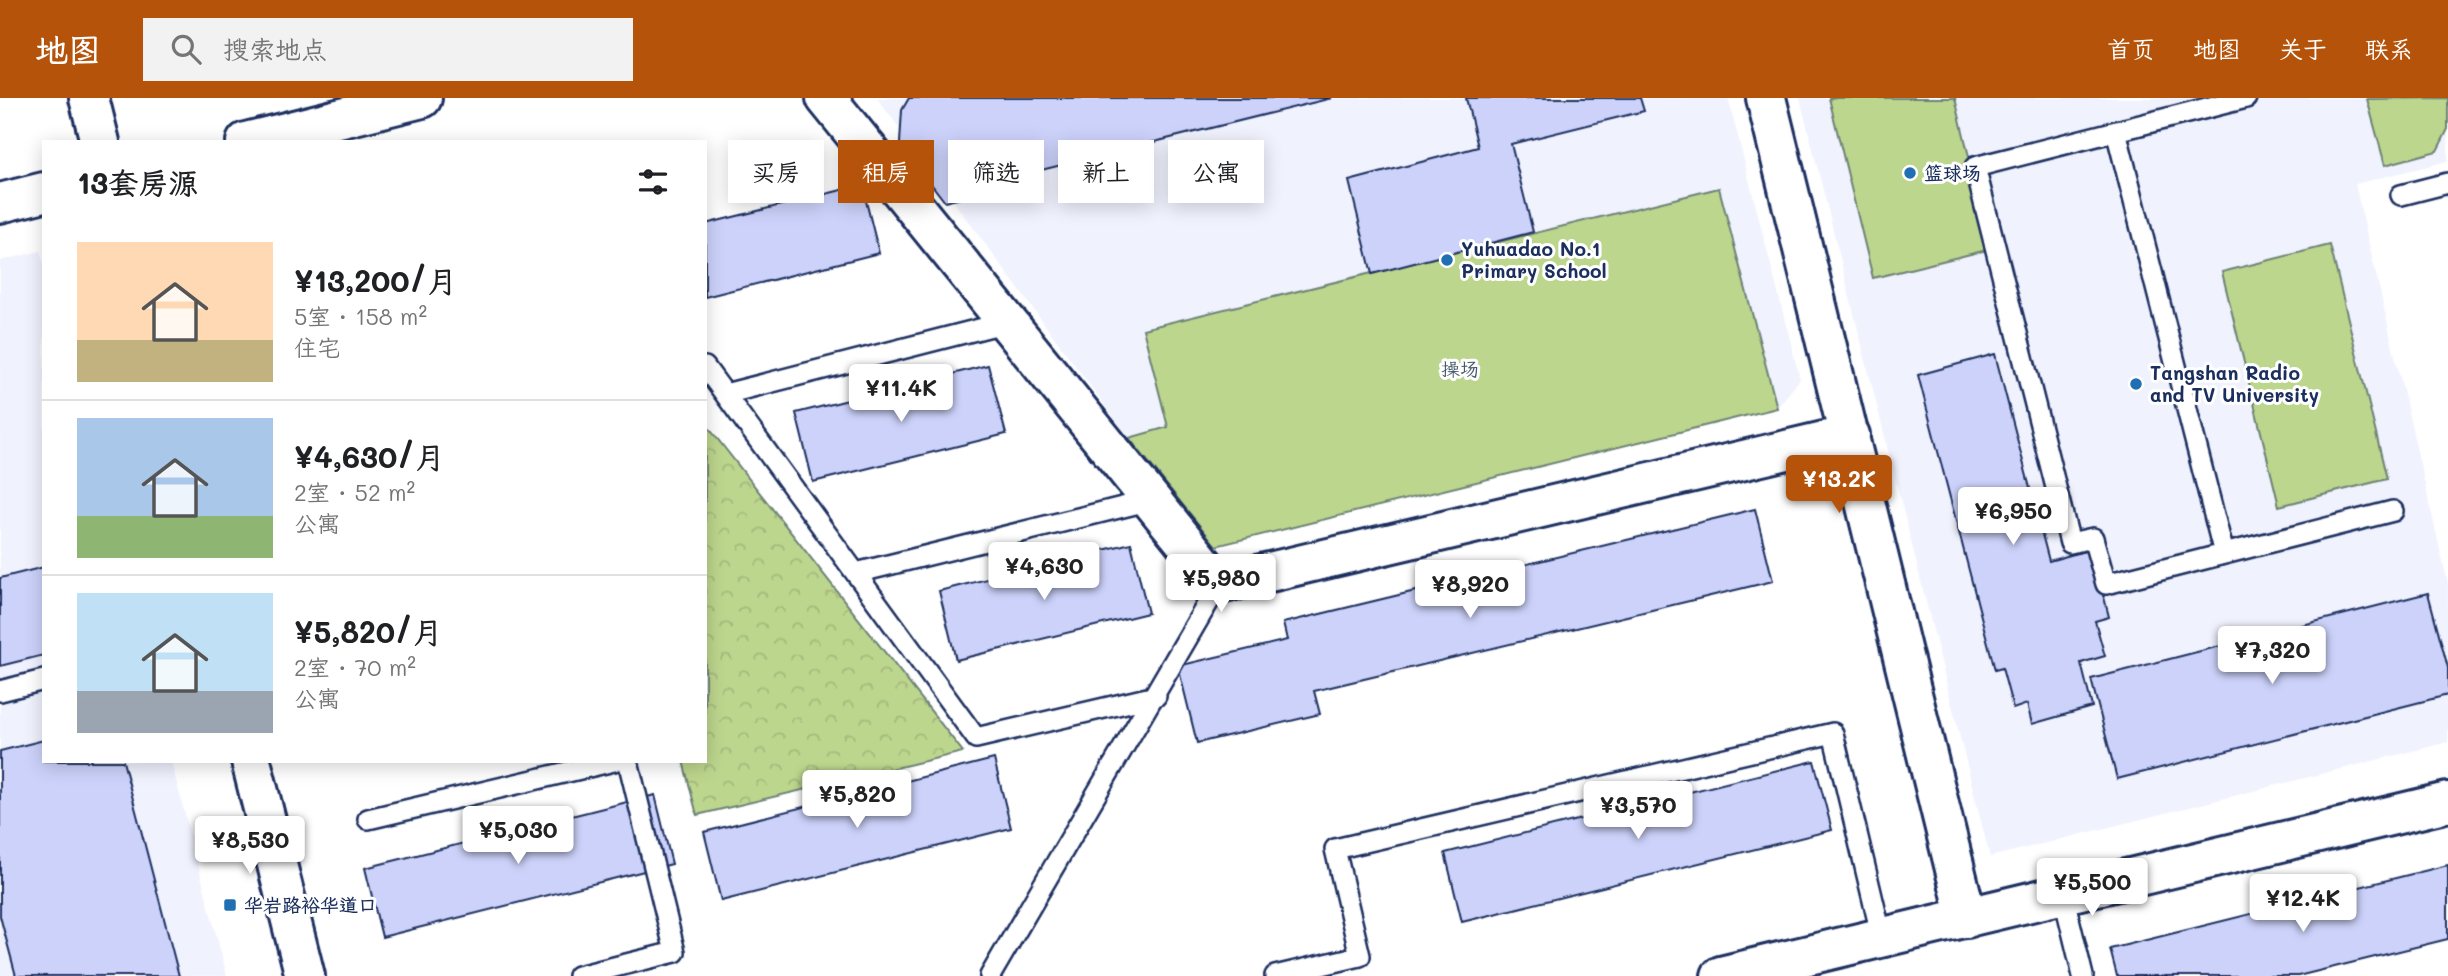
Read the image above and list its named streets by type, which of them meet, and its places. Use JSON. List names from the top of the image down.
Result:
{
  "parks": ["操场"],
  "places": {
    "other": ["篮球场", "Yuhuadao No.1 Primary School", "Tangshan Radio and TV University"],
    "transit": ["华岩路裕华道口"]
  },
  "page": {
    "header": "地图",
    "search": "搜索地点",
    "nav": [
      "首页",
      "地图",
      "关于",
      "联系"
    ],
    "chip": [
      "买房",
      "租房",
      "筛选",
      "新上",
      "公寓"
    ],
    "heading": "13套房源",
    "list": [
      {
        "name": "¥13,200/月",
        "note": "5室 · 158 m² · 住宅"
      },
      {
        "name": "¥4,630/月",
        "note": "2室 · 52 m² · 公寓"
      },
      {
        "name": "¥5,820/月",
        "note": "2室 · 70 m² · 公寓"
      }
    ],
    "price": [
      "¥11.4K",
      "¥13.2K",
      "¥6,950",
      "¥4,630",
      "¥5,980",
      "¥8,920",
      "¥7,320",
      "¥5,820",
      "¥3,570",
      "¥5,030",
      "¥8,530",
      "¥5,500",
      "¥12.4K"
    ]
  }
}
